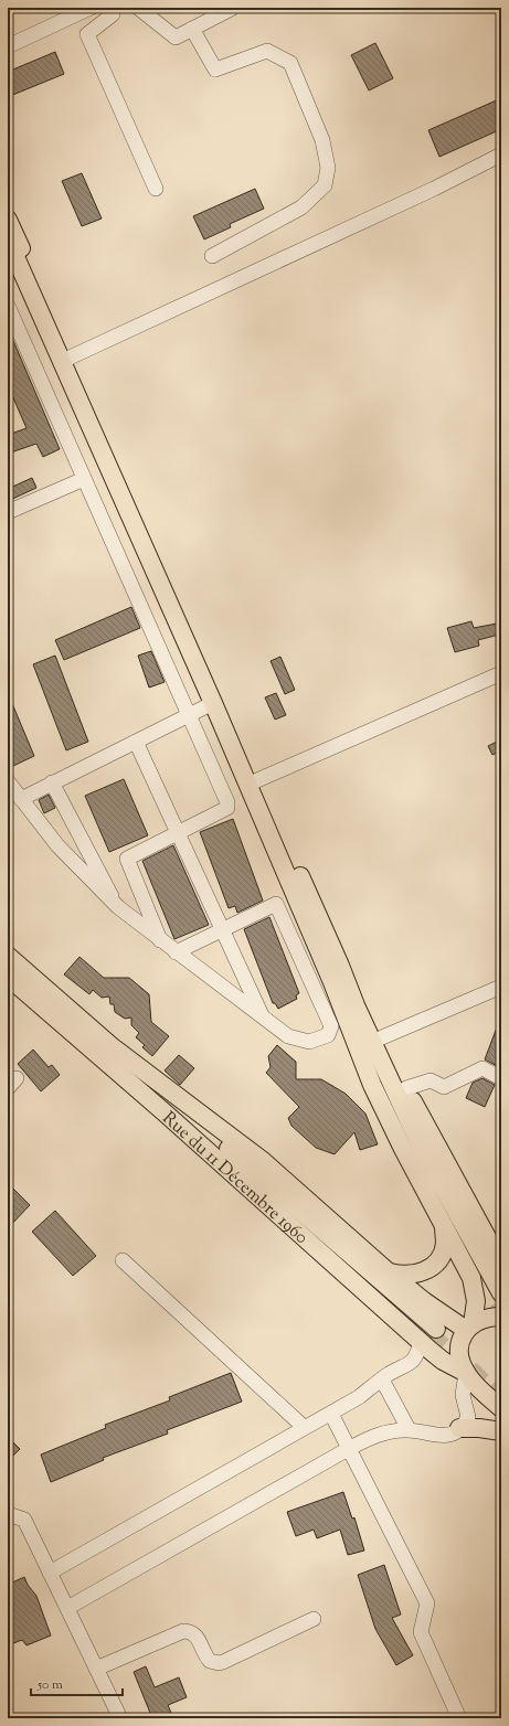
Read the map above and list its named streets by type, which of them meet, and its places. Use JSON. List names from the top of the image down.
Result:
{
  "streets": {
    "main road": ["Rue du 11 Décembre 1960"]
  },
  "scale_bar": "50 m"
}
